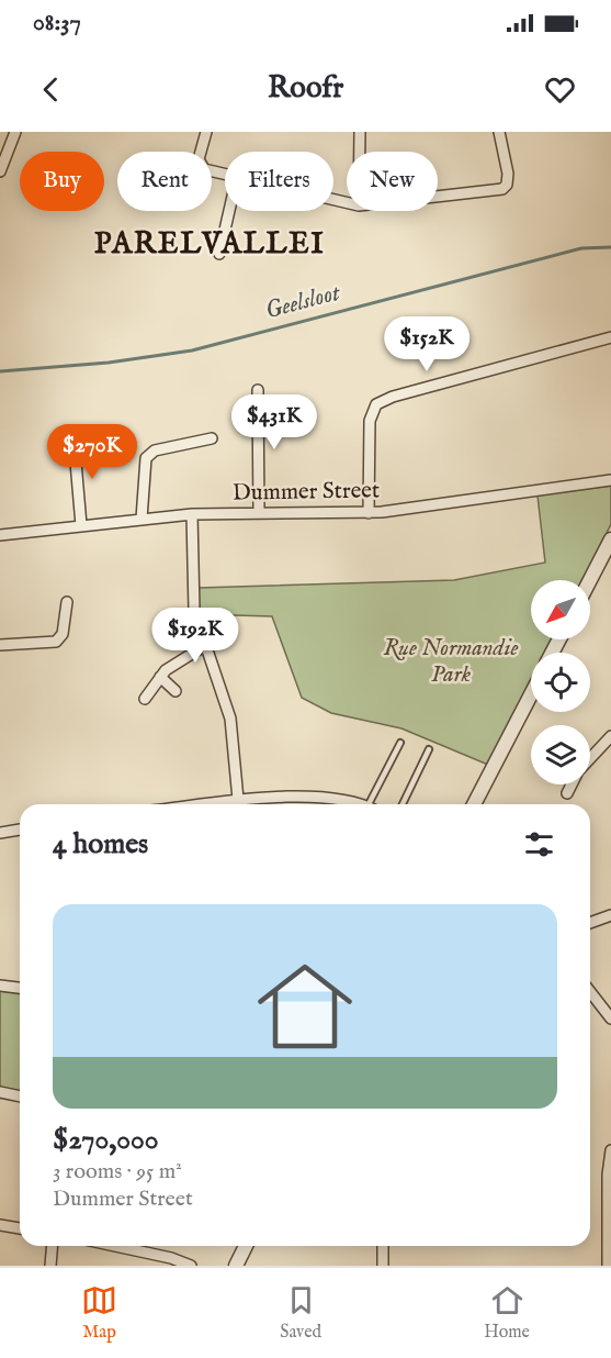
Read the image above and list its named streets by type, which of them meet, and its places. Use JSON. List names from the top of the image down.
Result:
{
  "streets": {
    "street": ["Dummer Street"]
  },
  "districts": ["PARELVALLEI"],
  "water": ["Geelsloot"],
  "parks": ["Rue Normandie Park"],
  "north": "bottom left",
  "page": {
    "status": "08:37",
    "header": "Roofr",
    "chip": [
      "Buy",
      "Rent",
      "Filters",
      "New"
    ],
    "price": [
      "$152K",
      "$431K",
      "$270K",
      "$192K"
    ],
    "heading": "4 homes",
    "list": [
      {
        "name": "$270,000",
        "note": "3 rooms · 95 m² · Dummer Street"
      }
    ],
    "tabs": ["Map", "Saved", "Home"]
  }
}
